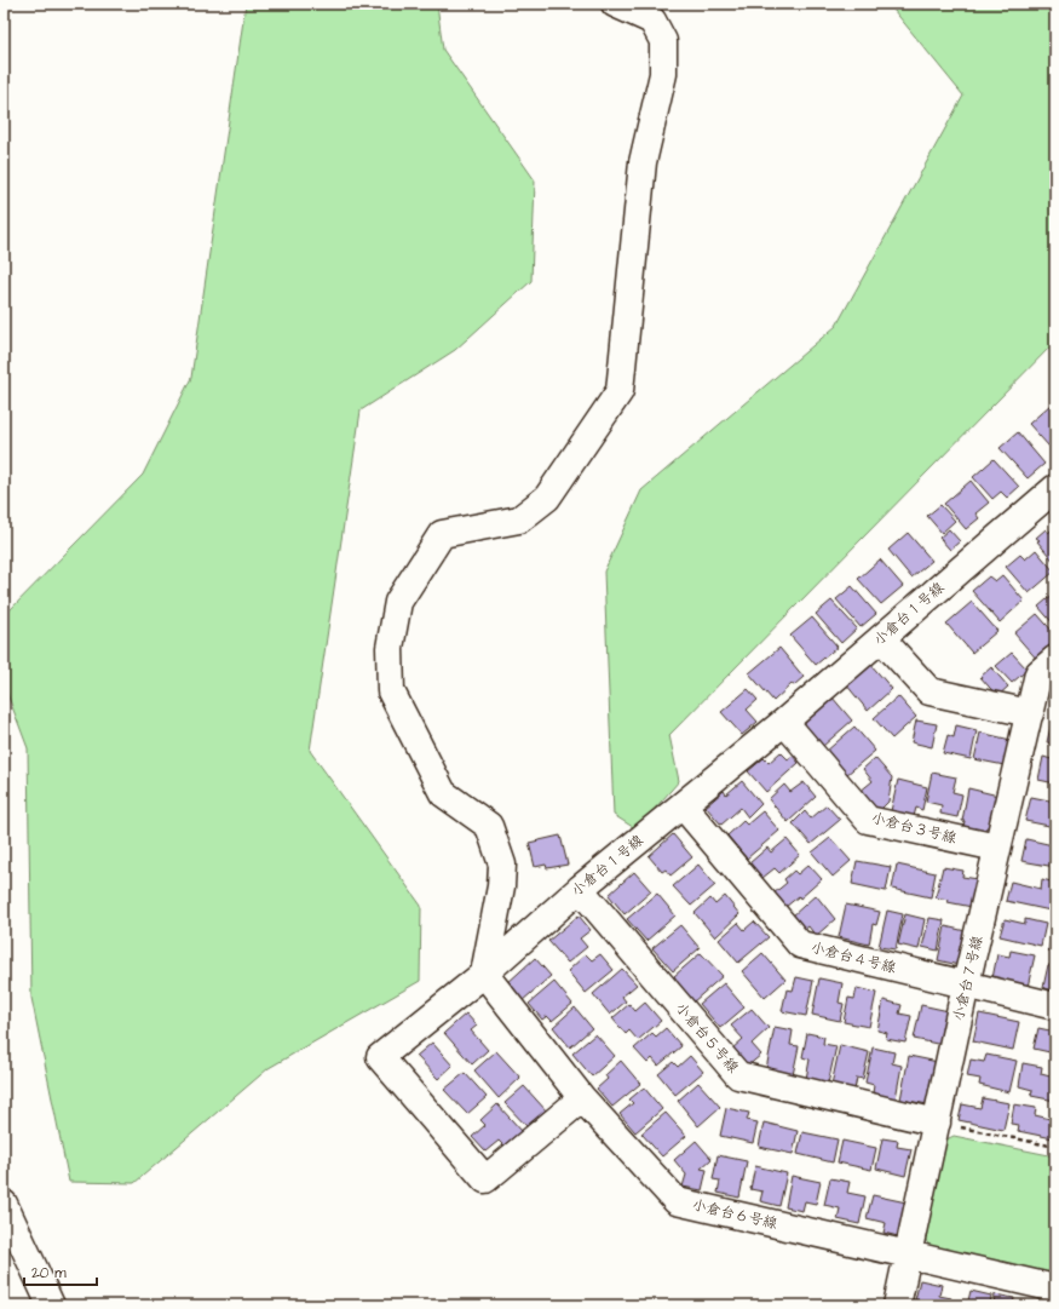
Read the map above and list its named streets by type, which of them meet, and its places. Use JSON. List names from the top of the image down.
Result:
{
  "streets": {
    "street": [
      "小倉台１号線",
      "小倉台３号線",
      "小倉台４号線",
      "小倉台７号線",
      "小倉台５号線",
      "小倉台６号線"
    ]
  },
  "crossings": [
    ["小倉台１号線", "小倉台３号線"],
    ["小倉台１号線", "小倉台４号線"],
    ["小倉台１号線", "小倉台５号線"],
    ["小倉台１号線", "小倉台６号線"],
    ["小倉台３号線", "小倉台７号線"],
    ["小倉台４号線", "小倉台７号線"],
    ["小倉台７号線", "小倉台５号線"],
    ["小倉台７号線", "小倉台６号線"]
  ],
  "scale_bar": "20 m"
}
